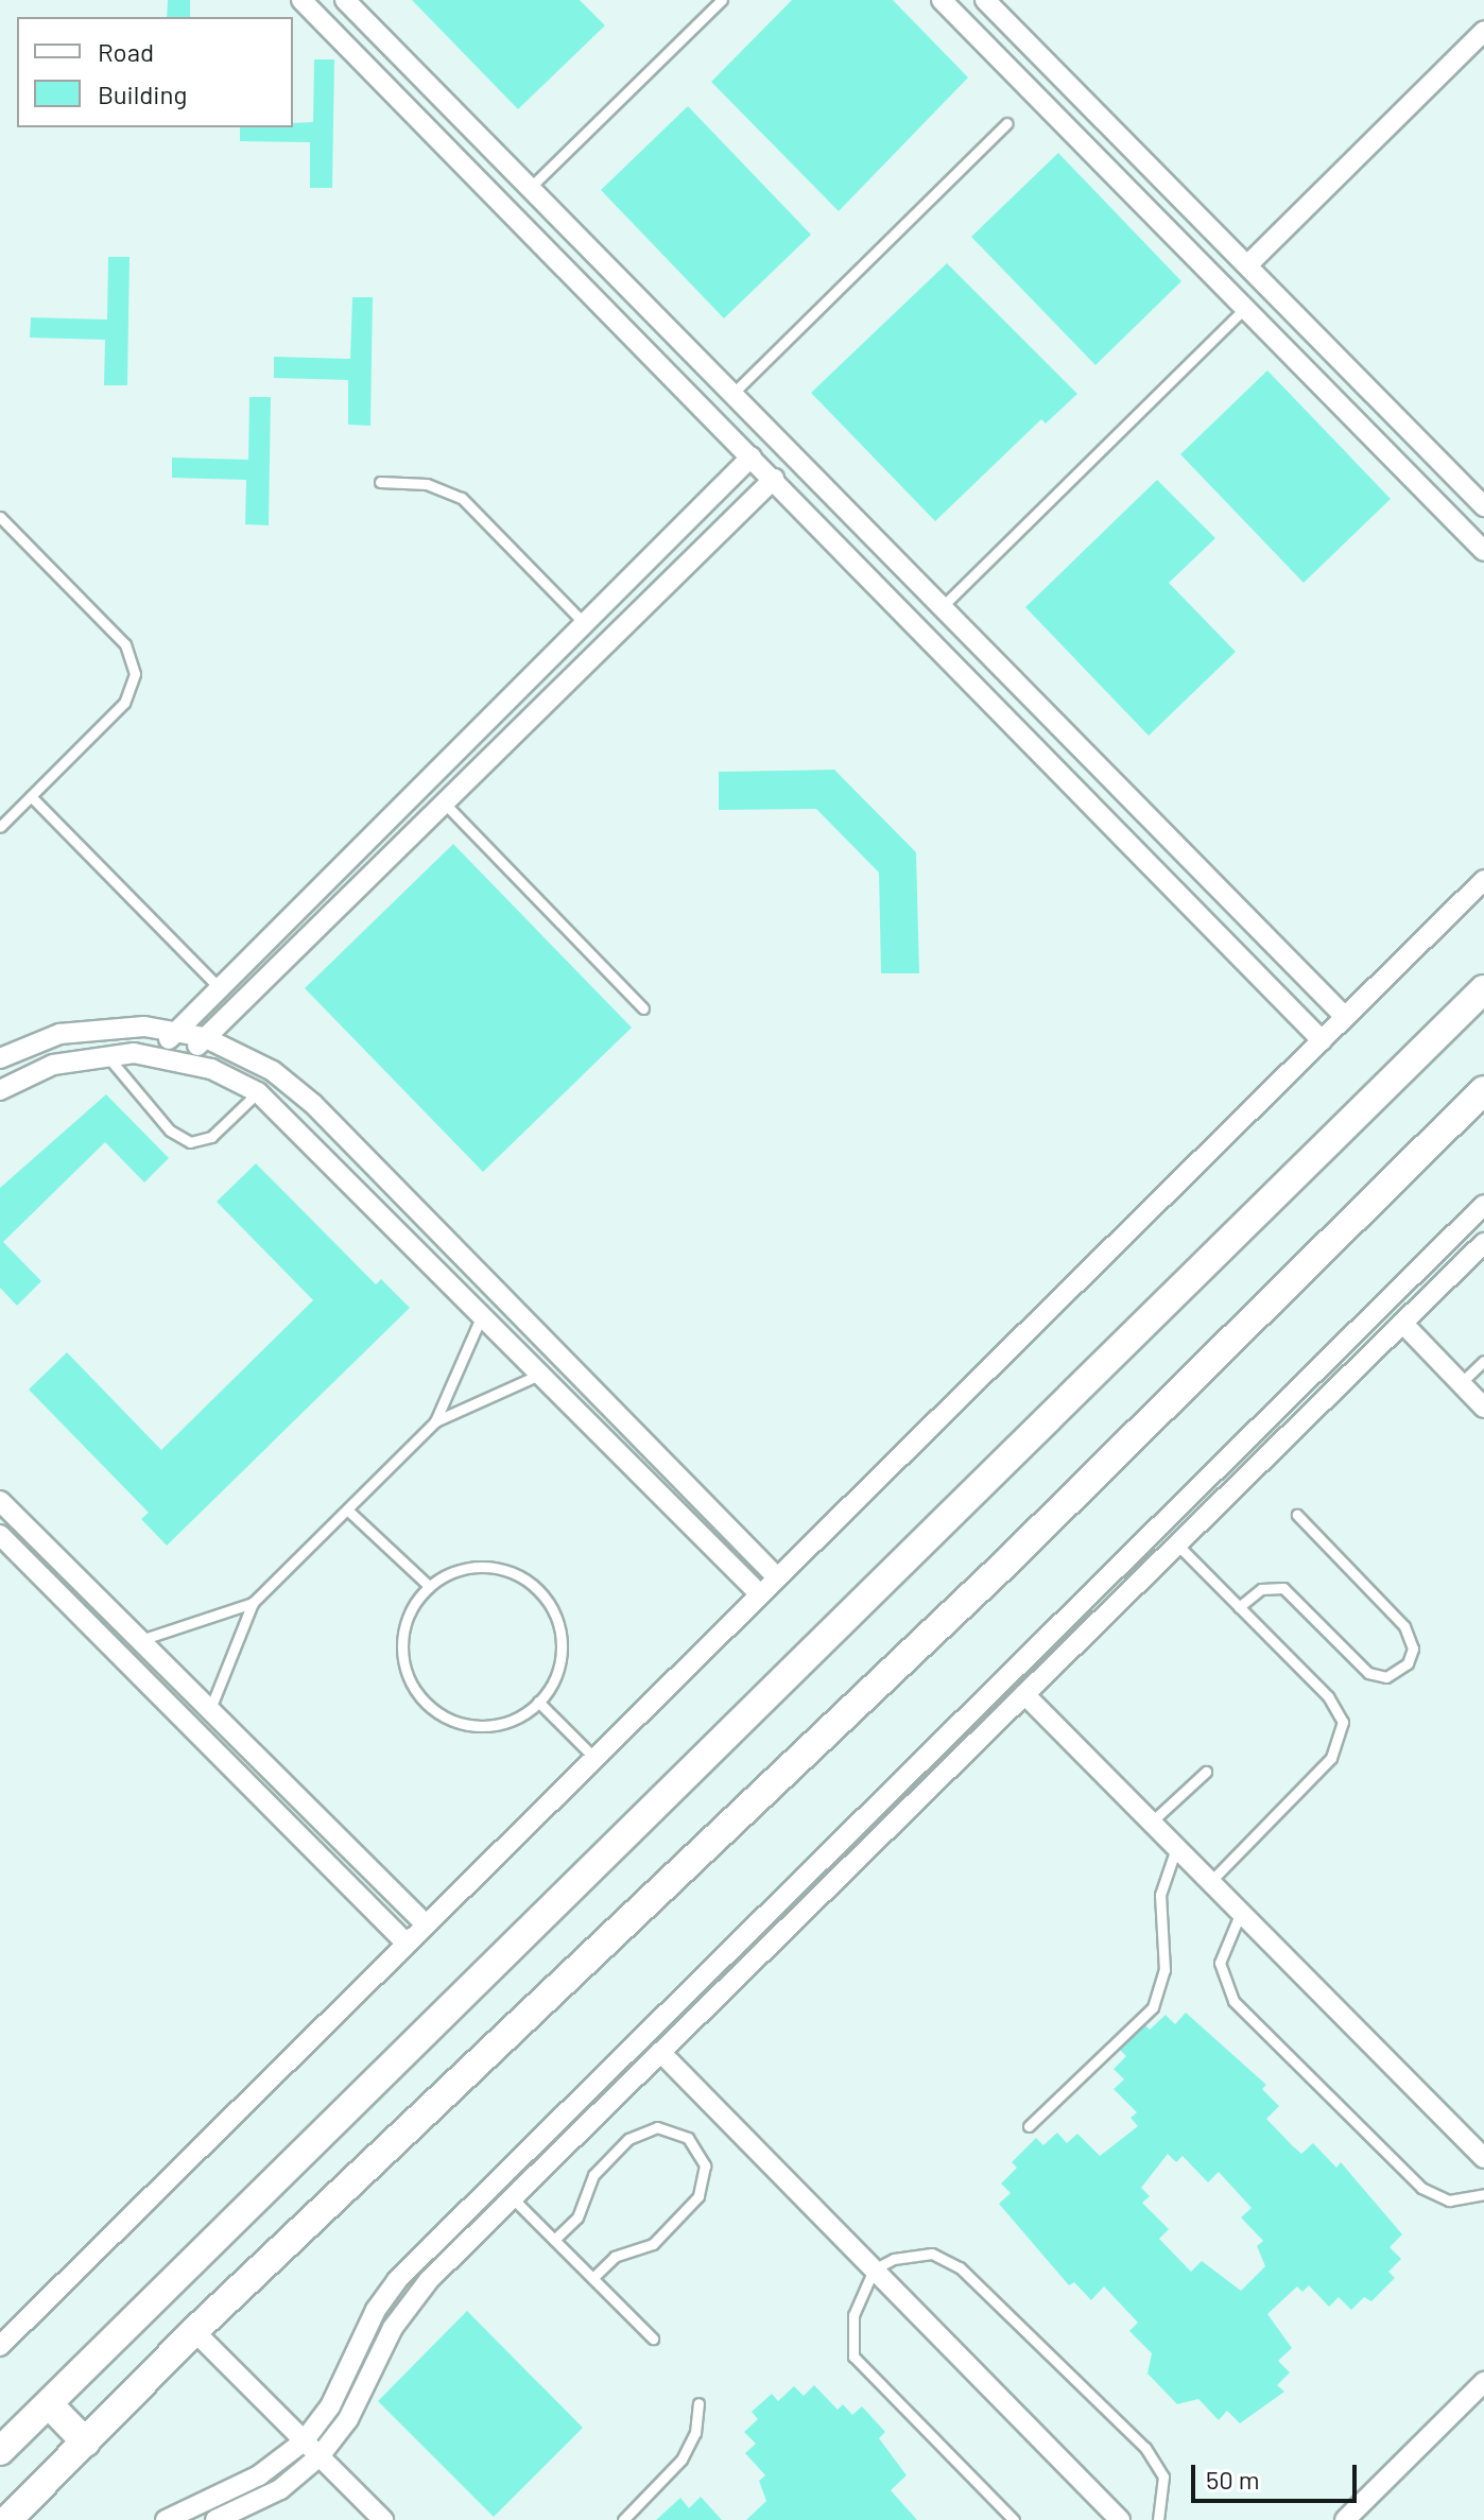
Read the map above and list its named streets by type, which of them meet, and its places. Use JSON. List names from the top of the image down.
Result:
{
  "legend": ["Road", "Building"],
  "scale_bar": "50 m"
}
